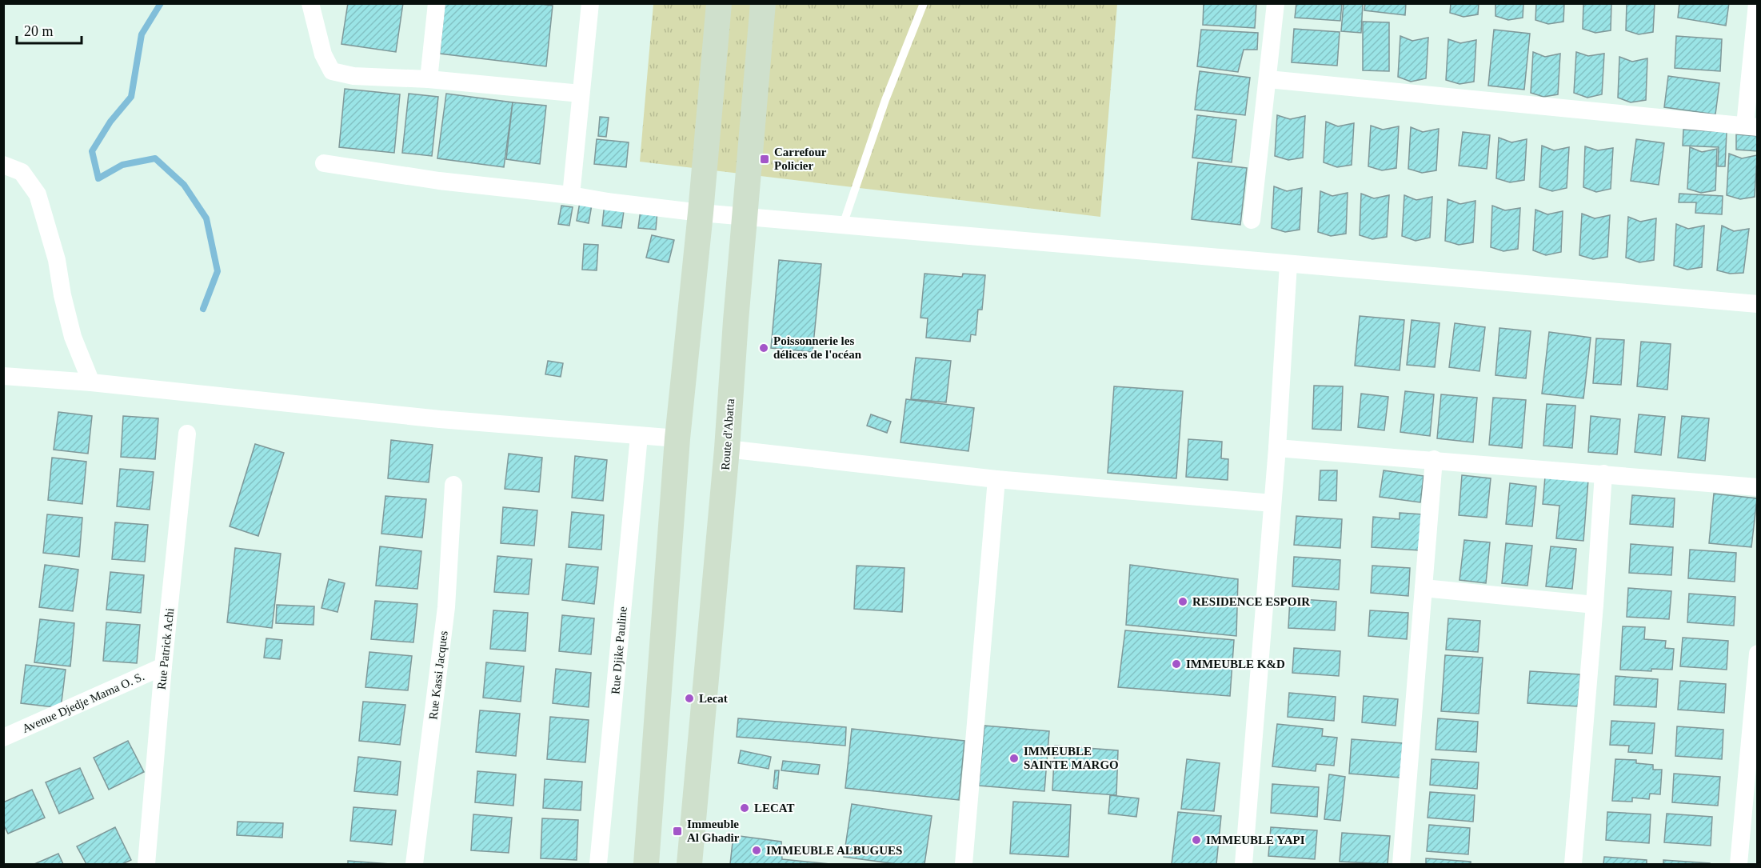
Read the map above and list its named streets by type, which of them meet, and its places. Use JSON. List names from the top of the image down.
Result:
{
  "streets": {
    "street": [
      "Route d'Abatta",
      "Rue Patrick Achi",
      "Rue Djike Pauline",
      "Rue Kassi Jacques",
      "Avenue Djedje Mama O. S."
    ]
  },
  "crossings": [
    ["Rue Patrick Achi", "Avenue Djedje Mama O. S."]
  ],
  "places": {
    "transit": ["Carrefour Policier", "Immeuble Al Ghadir"],
    "other": [
      "Poissonnerie les délices de l'océan",
      "RESIDENCE ESPOIR",
      "IMMEUBLE K&D",
      "Lecat",
      "IMMEUBLE SAINTE MARGO",
      "LECAT",
      "IMMEUBLE YAPI",
      "IMMEUBLE ALBUGUES"
    ]
  },
  "scale_bar": "20 m"
}
